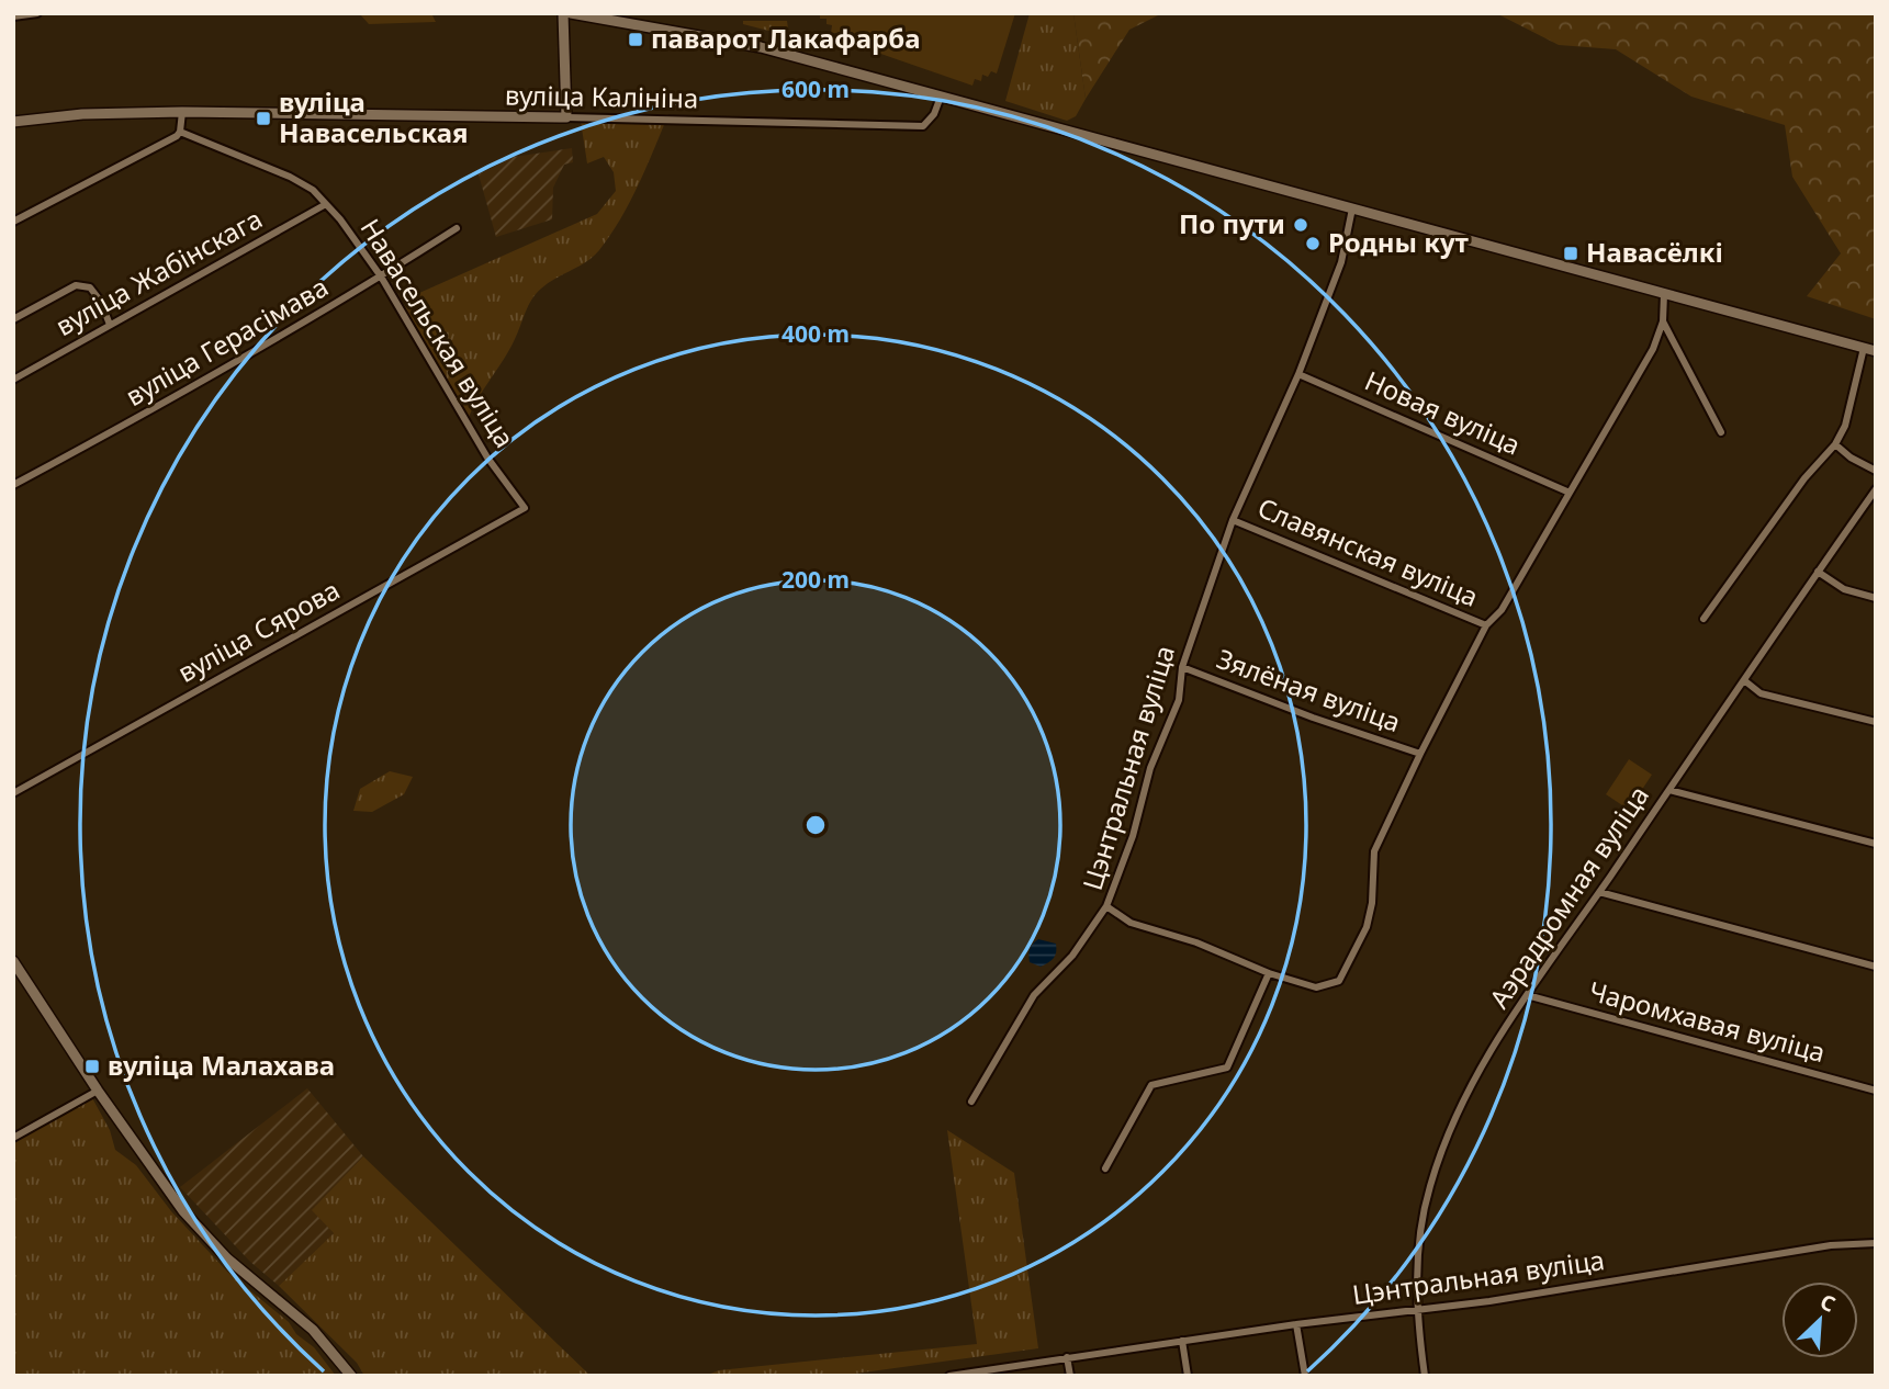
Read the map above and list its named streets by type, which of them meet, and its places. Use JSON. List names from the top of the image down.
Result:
{
  "streets": {
    "main road": ["вуліца Калініна"],
    "street": [
      "вуліца Жабінскага",
      "Навасельская вуліца",
      "вуліца Герасімава",
      "Новая вуліца",
      "Славянская вуліца",
      "вуліца Сярова",
      "Зялёная вуліца",
      "Цэнтральная вуліца",
      "Аэрадромная вуліца",
      "Чаромхавая вуліца"
    ]
  },
  "crossings": [
    ["вуліца Жабінскага", "Навасельская вуліца"],
    ["Навасельская вуліца", "вуліца Герасімава"],
    ["Навасельская вуліца", "вуліца Сярова"],
    ["Новая вуліца", "Цэнтральная вуліца"],
    ["Славянская вуліца", "Цэнтральная вуліца"],
    ["Зялёная вуліца", "Цэнтральная вуліца"],
    ["Цэнтральная вуліца", "Аэрадромная вуліца"],
    ["Аэрадромная вуліца", "Чаромхавая вуліца"]
  ],
  "places": {
    "transit": [
      "паварот Лакафарба",
      "вуліца Навасельская",
      "Навасёлкі",
      "вуліца Малахава"
    ],
    "other": ["По пути", "Родны кут"]
  },
  "north": "top right",
  "rings": ["600 m", "400 m", "200 m"]
}
